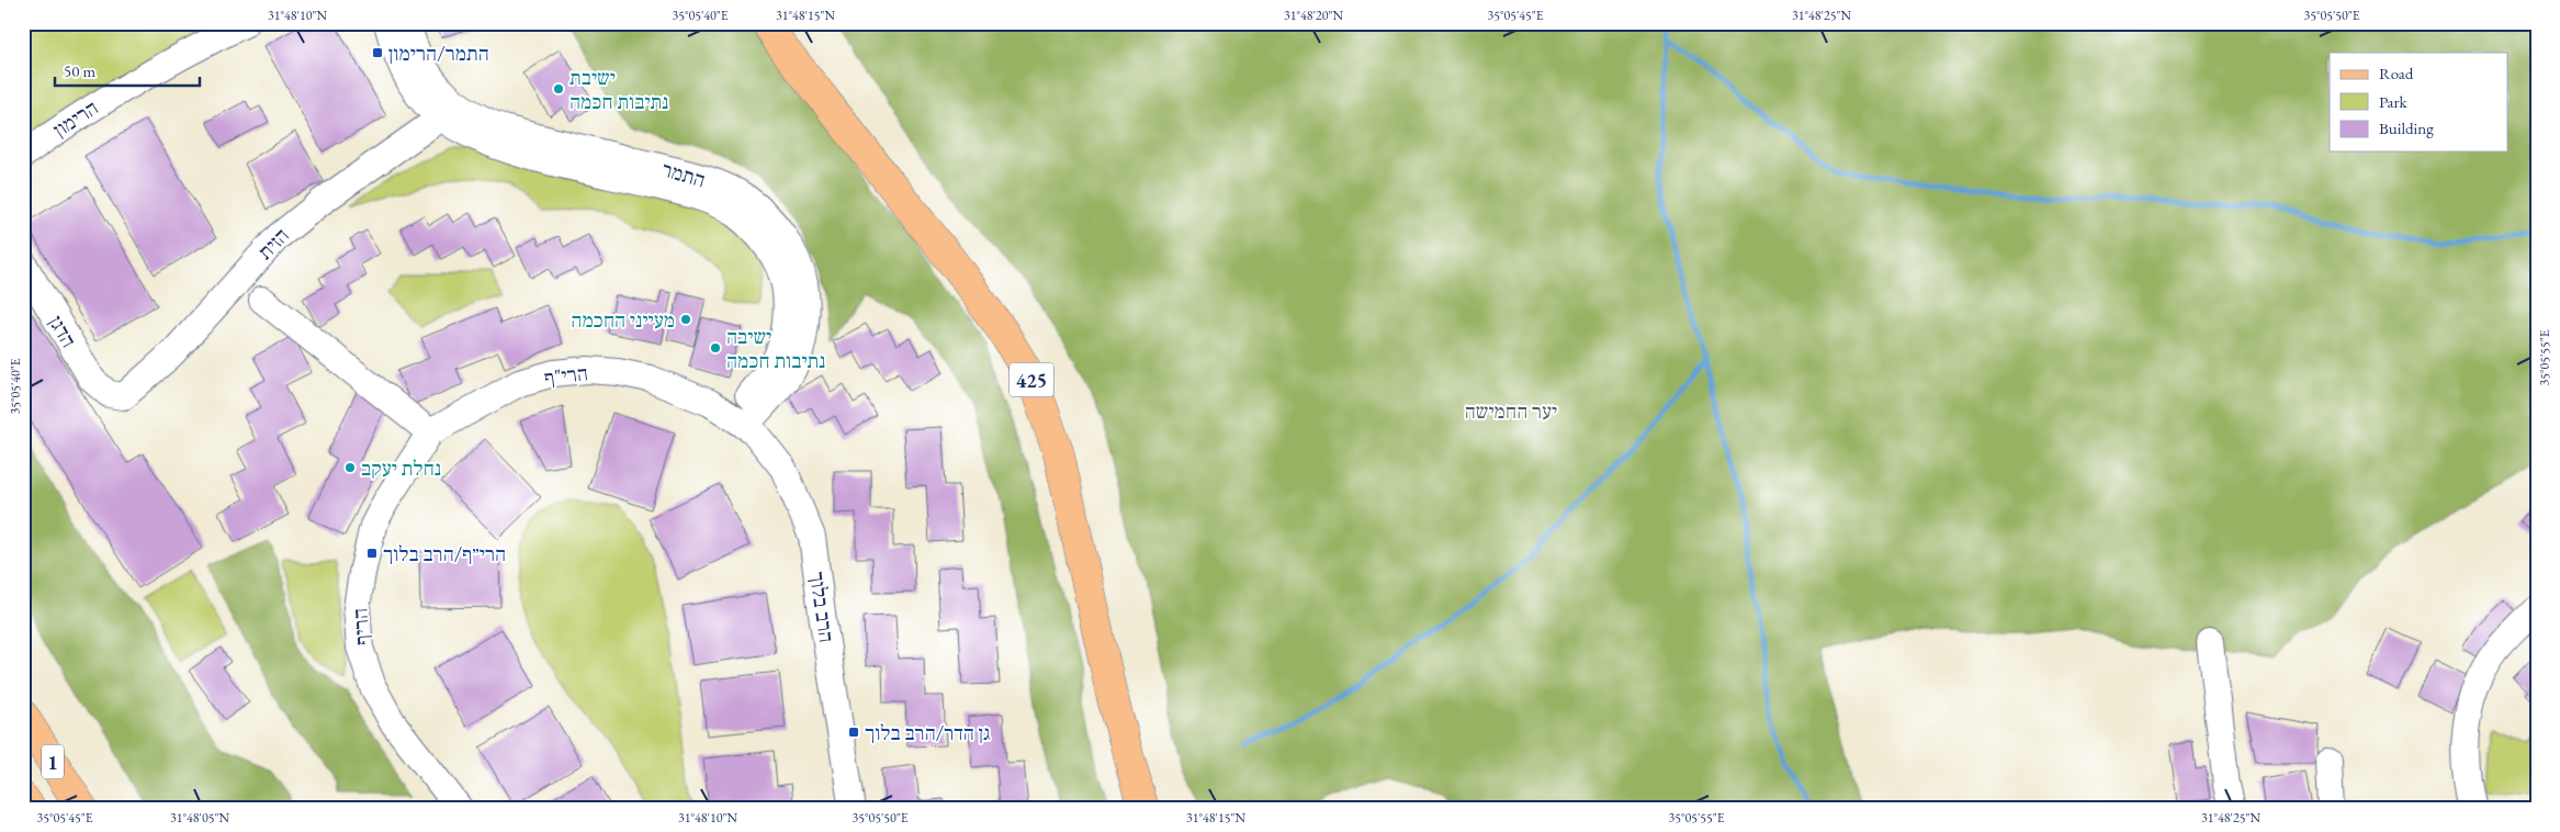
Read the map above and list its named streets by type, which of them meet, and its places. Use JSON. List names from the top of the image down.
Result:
{
  "streets": {
    "main road": ["425", "1"],
    "street": [
      "הרימון",
      "התמר",
      "הזית",
      "הדגן",
      "הרי\"ף",
      "הרב בלוך",
      "הריף"
    ]
  },
  "crossings": [
    ["התמר", "הזית"],
    ["התמר", "הרב בלוך"],
    ["הזית", "הדגן"],
    ["הרי\"ף", "הרב בלוך"],
    ["הרי\"ף", "הריף"]
  ],
  "parks": ["יער החמישה"],
  "places": {
    "transit": ["התמר/הרימון", "הרי״ף/הרב בלוך", "גן הדר/הרב בלוך"],
    "other": [
      "ישיבת נתיבות חכמה",
      "מעייני החכמה",
      "ישיבה נתיבות חכמה",
      "נחלת יעקב"
    ]
  },
  "legend": ["Road", "Park", "Building"],
  "scale_bar": "50 m",
  "coordinates": [
    "31°48'10\"N",
    "35°05'40\"E",
    "31°48'15\"N",
    "31°48'20\"N",
    "35°05'45\"E",
    "31°48'25\"N",
    "35°05'50\"E",
    "35°05'55\"E",
    "31°48'05\"N"
  ]
}
